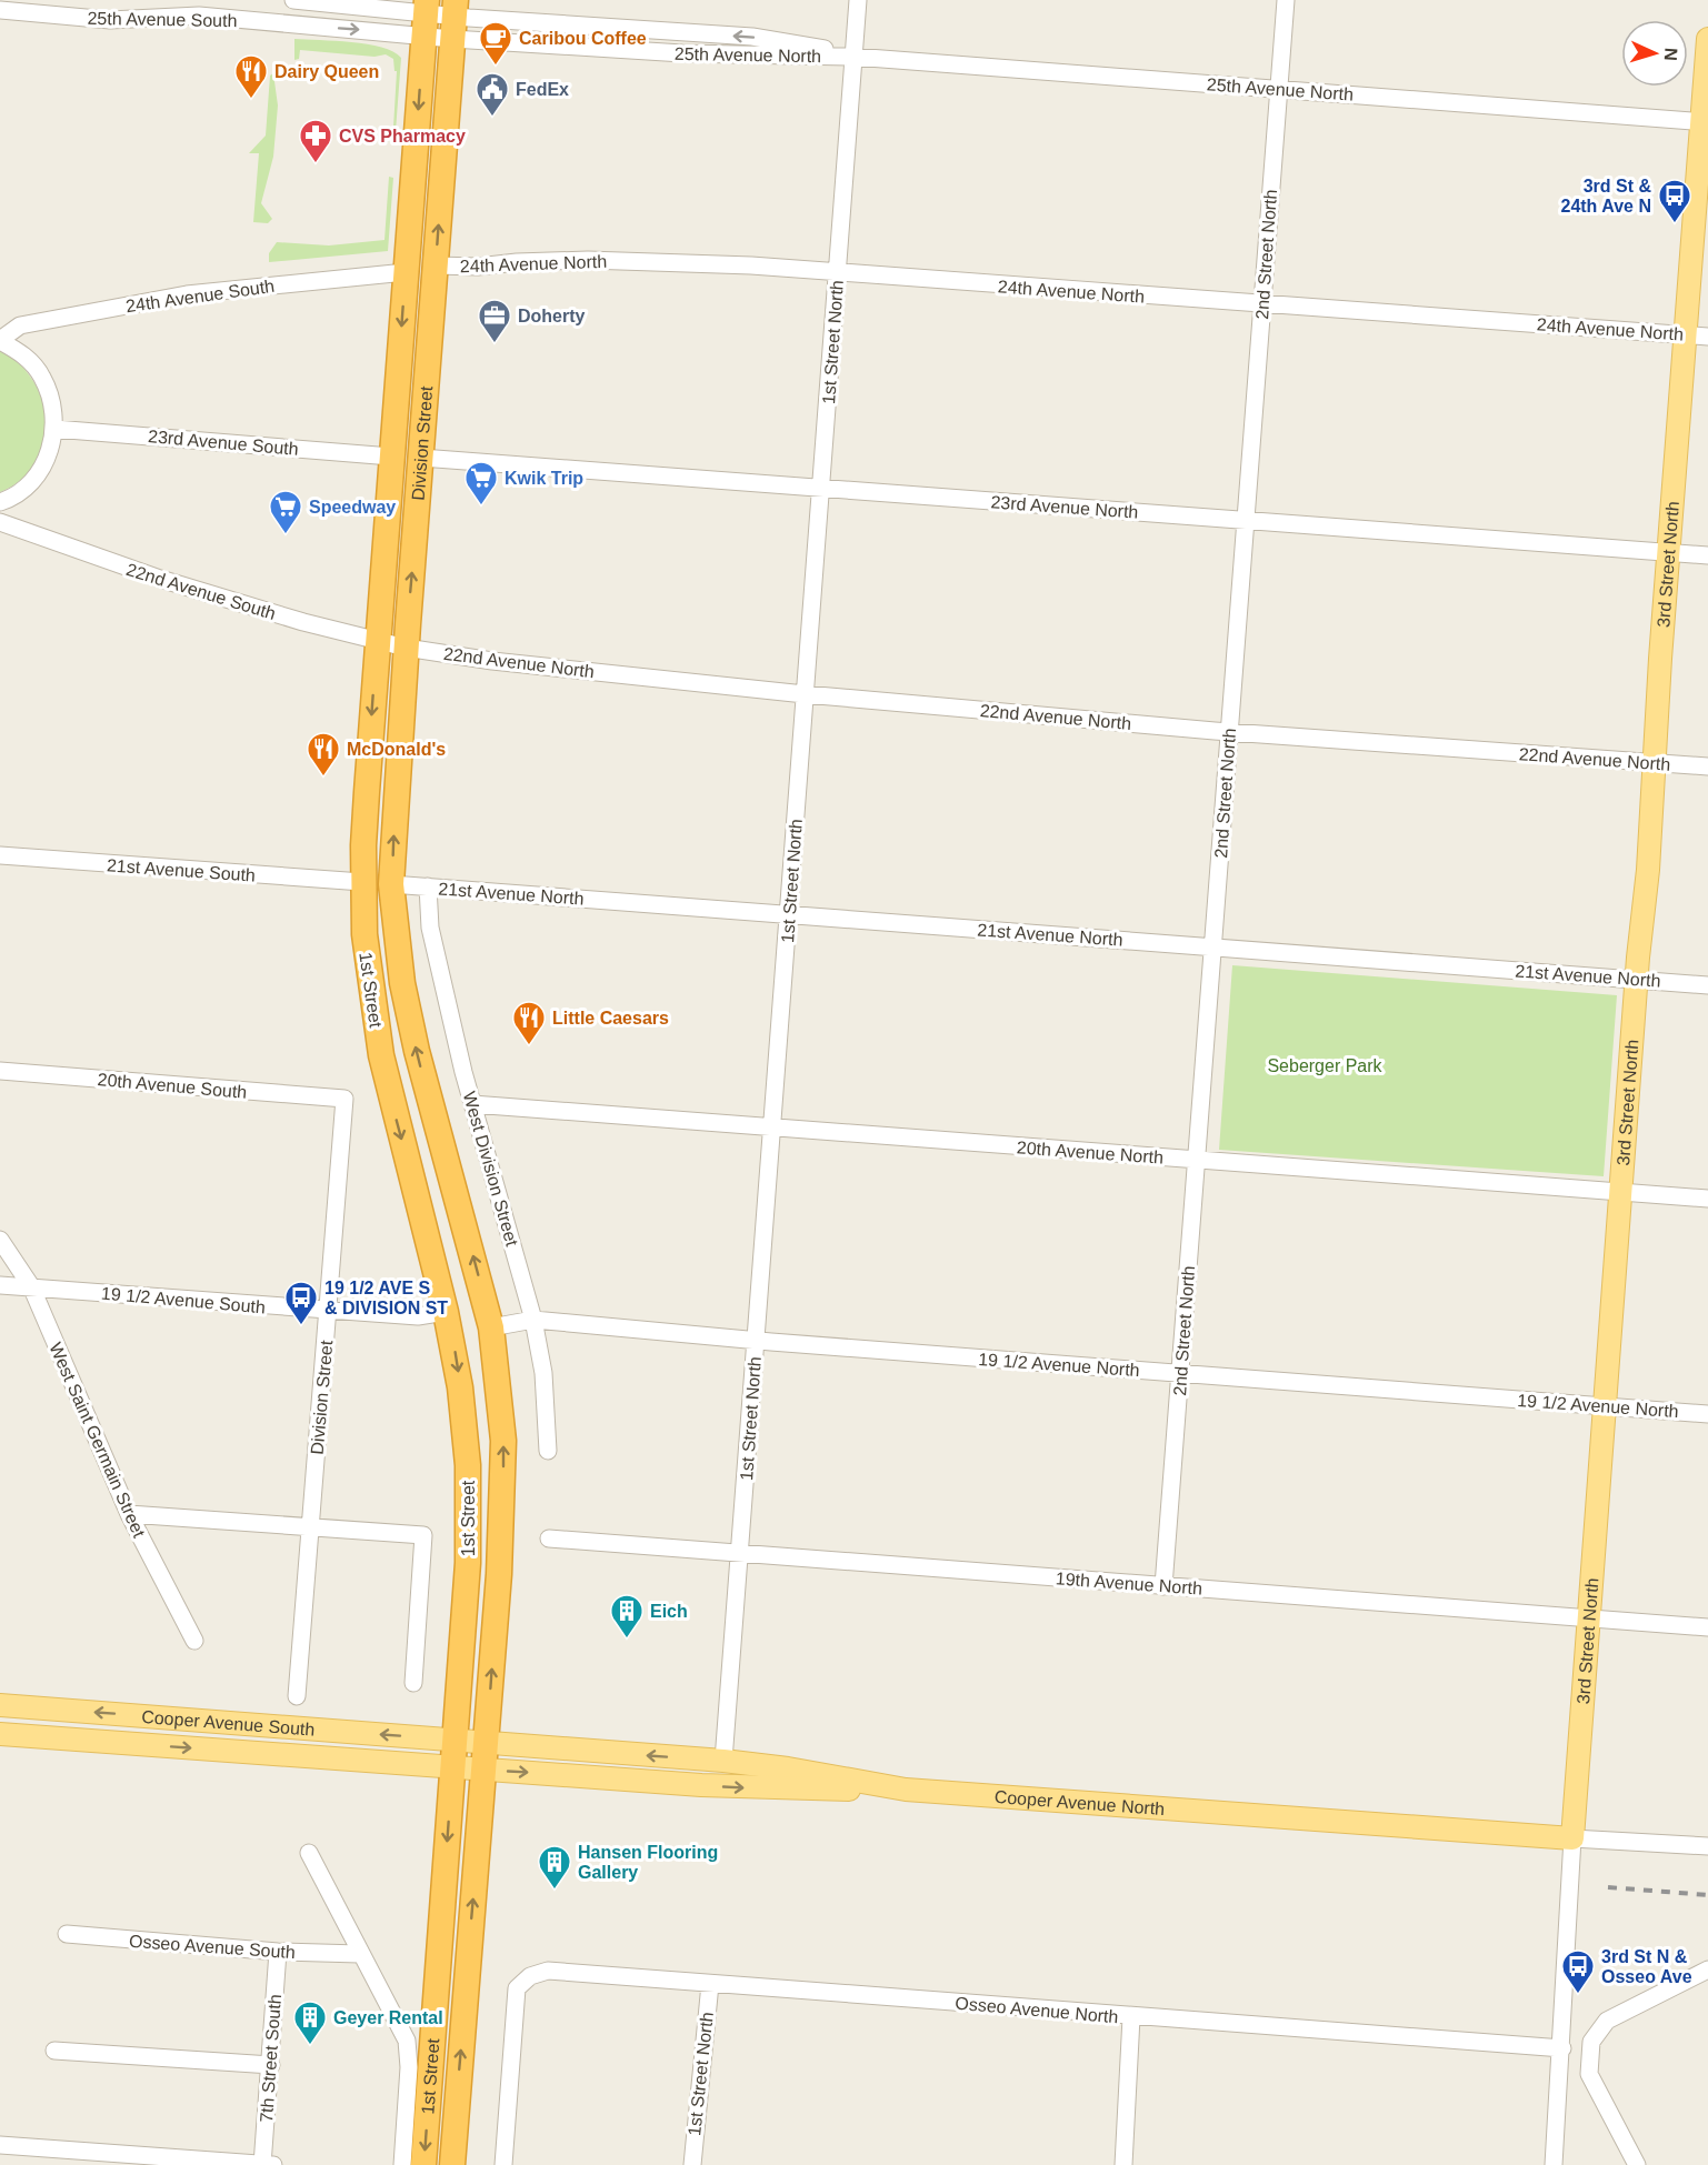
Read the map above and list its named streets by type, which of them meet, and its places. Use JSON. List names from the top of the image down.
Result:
{
  "streets": {
    "highway": ["Division Street", "1st Street"],
    "main road": ["3rd Street North", "Cooper Avenue South", "Cooper Avenue North"],
    "street": [
      "25th Avenue South",
      "25th Avenue North",
      "2nd Street North",
      "24th Avenue North",
      "24th Avenue South",
      "1st Street North",
      "23rd Avenue South",
      "23rd Avenue North",
      "22nd Avenue South",
      "22nd Avenue North",
      "21st Avenue South",
      "21st Avenue North",
      "20th Avenue South",
      "20th Avenue North",
      "West Division Street",
      "19 1/2 Avenue South",
      "19 1/2 Avenue North",
      "West Saint Germain Street",
      "19th Avenue North",
      "Osseo Avenue South",
      "Osseo Avenue North",
      "7th Street South"
    ]
  },
  "crossings": [
    ["25th Avenue South", "25th Avenue North"],
    ["25th Avenue North", "2nd Street North"],
    ["25th Avenue North", "1st Street North"],
    ["25th Avenue North", "Division Street"],
    ["25th Avenue North", "3rd Street North"],
    ["2nd Street North", "24th Avenue North"],
    ["2nd Street North", "23rd Avenue North"],
    ["2nd Street North", "22nd Avenue North"],
    ["2nd Street North", "21st Avenue North"],
    ["2nd Street North", "20th Avenue North"],
    ["2nd Street North", "19 1/2 Avenue North"],
    ["2nd Street North", "19th Avenue North"],
    ["24th Avenue North", "1st Street North"],
    ["24th Avenue North", "Division Street"],
    ["24th Avenue North", "3rd Street North"],
    ["24th Avenue South", "Division Street"],
    ["1st Street North", "23rd Avenue North"],
    ["1st Street North", "22nd Avenue North"],
    ["1st Street North", "21st Avenue North"],
    ["1st Street North", "20th Avenue North"],
    ["1st Street North", "19 1/2 Avenue North"],
    ["1st Street North", "19th Avenue North"],
    ["1st Street North", "Cooper Avenue North"],
    ["1st Street North", "Osseo Avenue North"],
    ["23rd Avenue South", "Division Street"],
    ["Division Street", "23rd Avenue North"],
    ["Division Street", "22nd Avenue South"],
    ["Division Street", "22nd Avenue North"],
    ["Division Street", "21st Avenue South"],
    ["Division Street", "21st Avenue North"],
    ["Division Street", "1st Street"],
    ["Division Street", "20th Avenue South"],
    ["Division Street", "19 1/2 Avenue South"],
    ["23rd Avenue North", "3rd Street North"],
    ["3rd Street North", "22nd Avenue North"],
    ["3rd Street North", "21st Avenue North"],
    ["3rd Street North", "20th Avenue North"],
    ["3rd Street North", "19 1/2 Avenue North"],
    ["3rd Street North", "19th Avenue North"],
    ["3rd Street North", "Cooper Avenue North"],
    ["3rd Street North", "Osseo Avenue North"],
    ["22nd Avenue South", "22nd Avenue North"],
    ["21st Avenue South", "1st Street"],
    ["21st Avenue North", "1st Street"],
    ["21st Avenue North", "West Division Street"],
    ["1st Street", "19 1/2 Avenue South"],
    ["1st Street", "19 1/2 Avenue North"],
    ["1st Street", "Cooper Avenue South"],
    ["1st Street", "Cooper Avenue North"],
    ["20th Avenue North", "West Division Street"],
    ["West Division Street", "19 1/2 Avenue North"],
    ["19 1/2 Avenue South", "West Saint Germain Street"],
    ["Cooper Avenue South", "Cooper Avenue North"],
    ["Osseo Avenue South", "7th Street South"]
  ],
  "parks": ["Seberger Park"],
  "places": {
    "cafe": ["Caribou Coffee"],
    "restaurant": ["Dairy Queen", "McDonald's", "Little Caesars"],
    "public building": ["FedEx"],
    "pharmacy": ["CVS Pharmacy"],
    "bus stop": ["3rd St & 24th Ave N", "19 1/2 AVE S & DIVISION ST", "3rd St N & Osseo Ave"],
    "office": ["Doherty"],
    "supermarket": ["Kwik Trip", "Speedway"],
    "building": ["Eich", "Hansen Flooring Gallery", "Geyer Rental"]
  },
  "north": "right"
}
